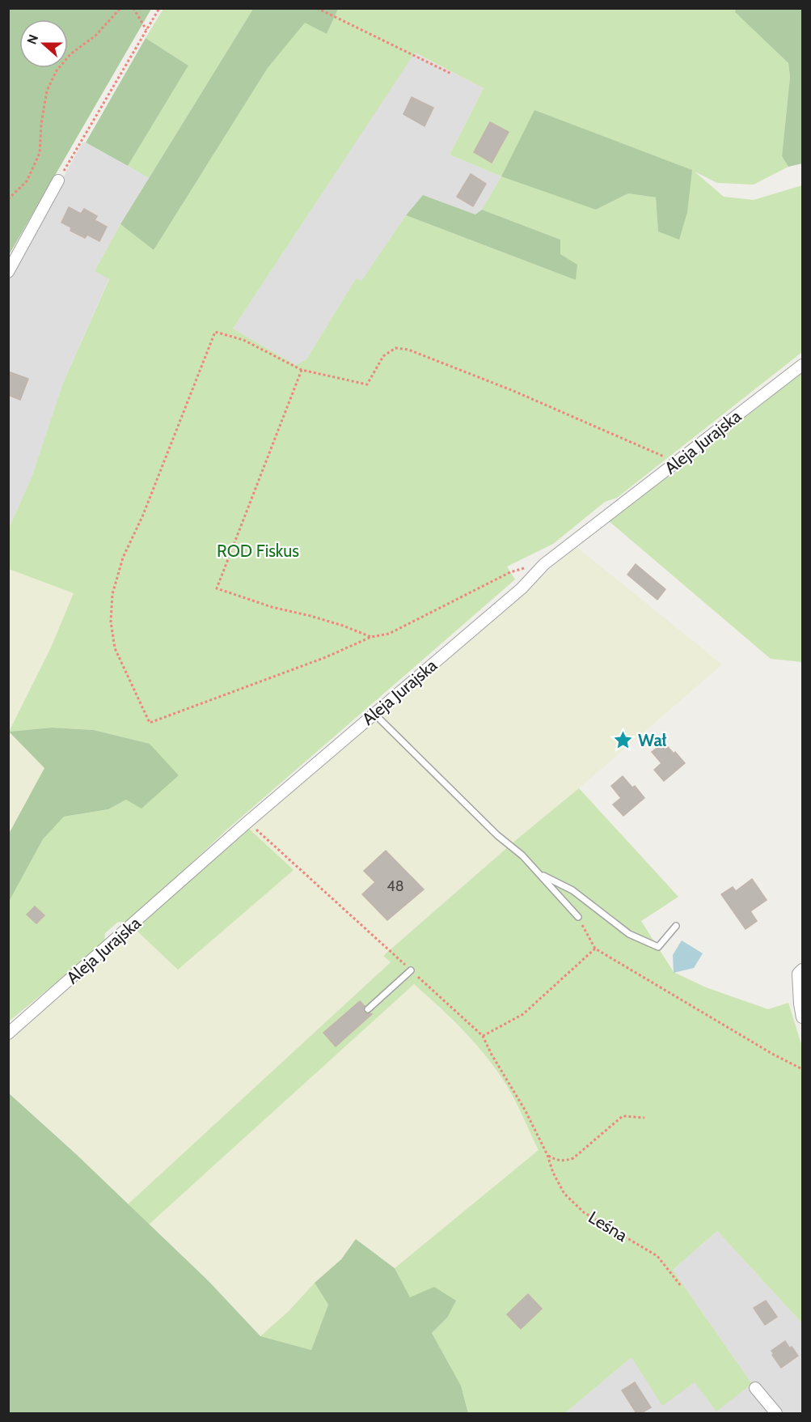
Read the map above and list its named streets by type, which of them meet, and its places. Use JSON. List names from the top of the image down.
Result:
{
  "streets": {
    "street": ["Aleja Jurajska"],
    "path": ["Leśna"]
  },
  "parks": ["ROD Fiskus"],
  "places": {
    "place": ["Wał"]
  },
  "house_numbers": ["48"],
  "north": "left"
}
